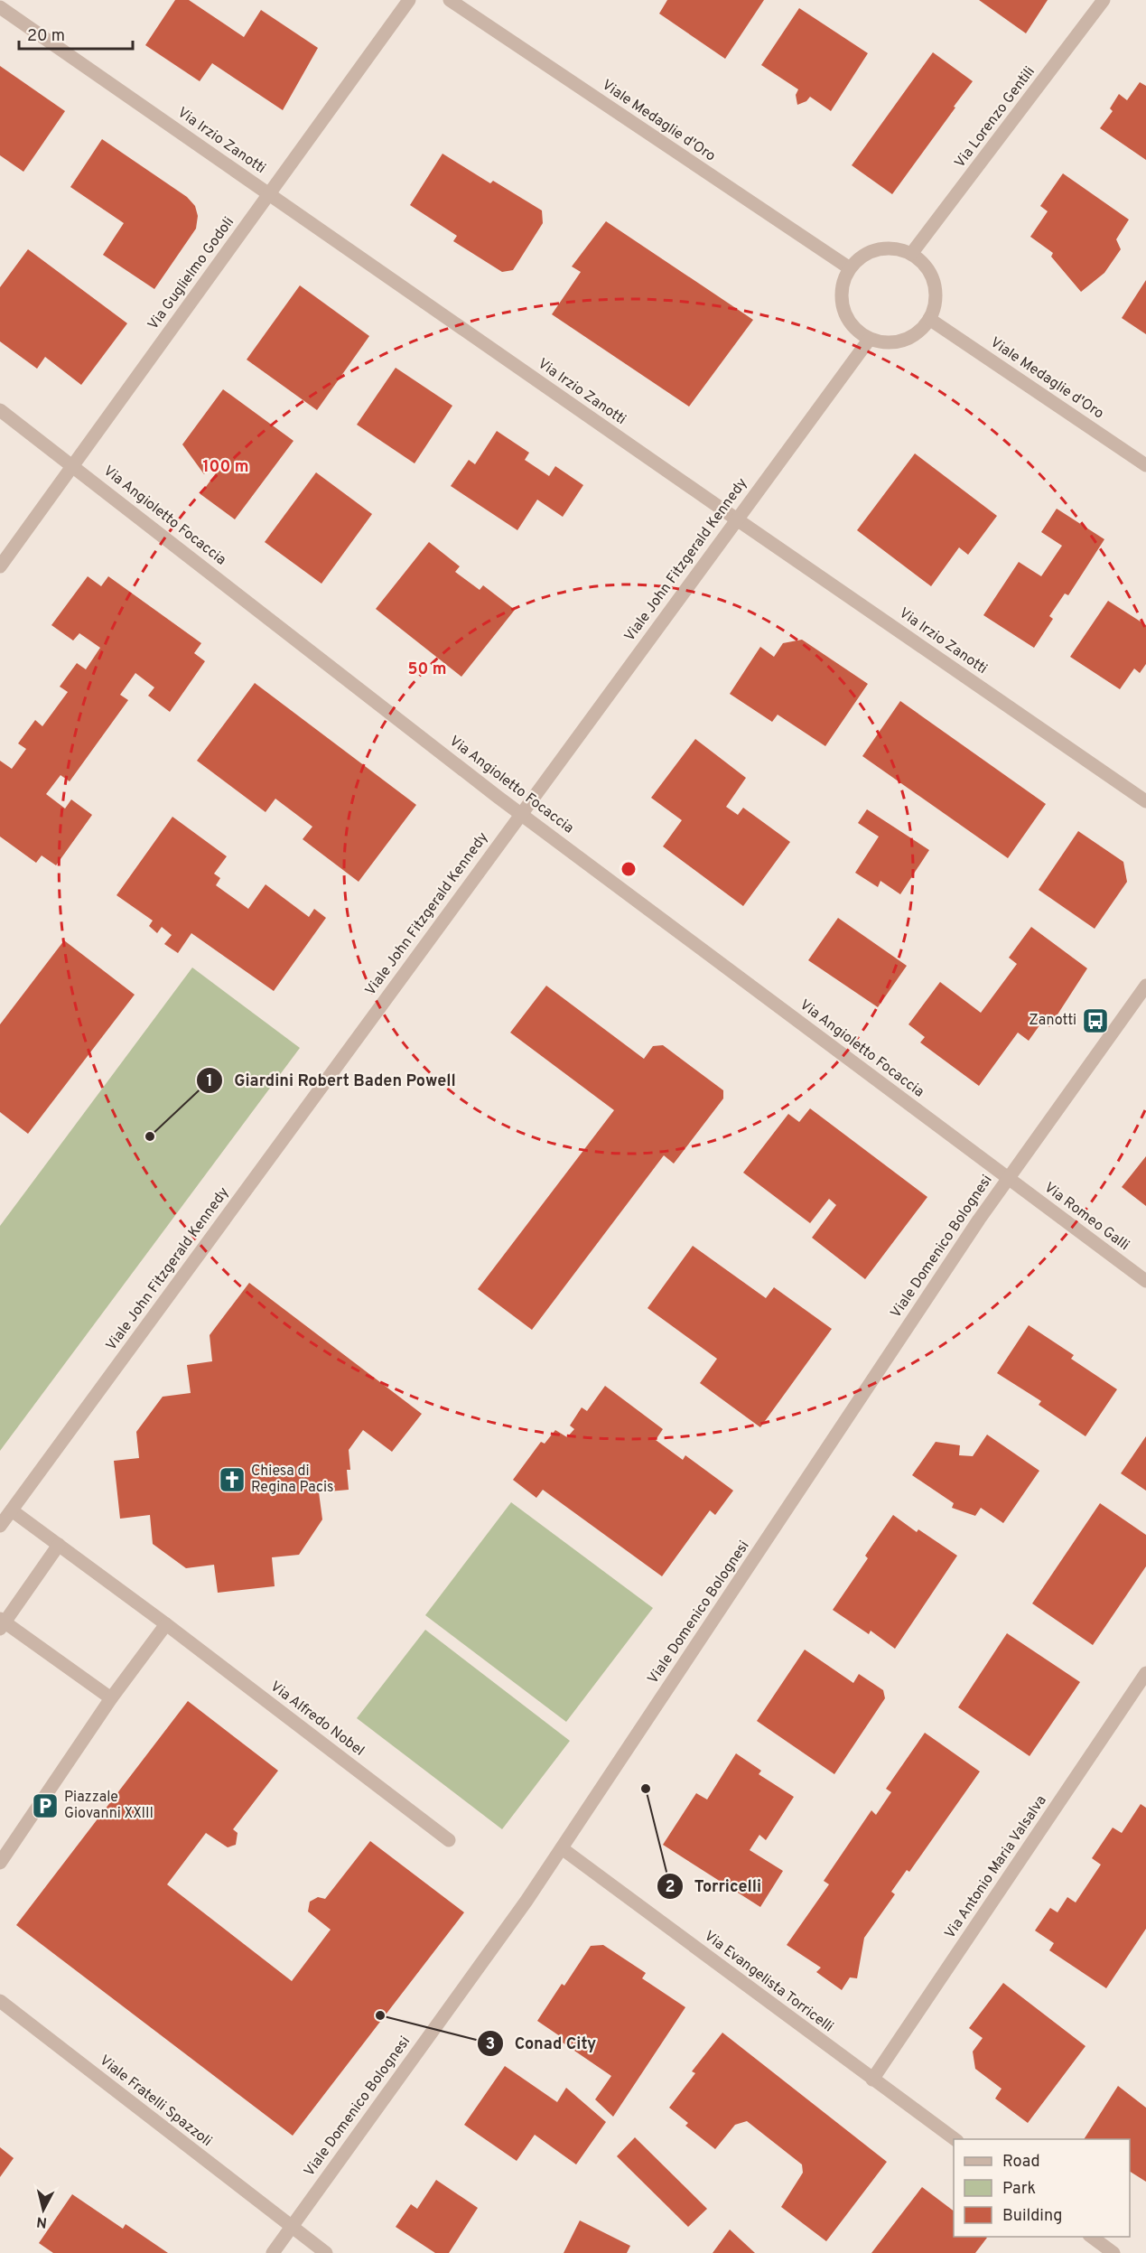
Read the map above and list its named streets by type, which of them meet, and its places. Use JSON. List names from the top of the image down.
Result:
{
  "streets": {
    "street": [
      "Via Lorenzo Gentili",
      "Viale Medaglie d'Oro",
      "Via Irzio Zanotti",
      "Via Guglielmo Godoli",
      "Via Angioletto Focaccia",
      "Viale John Fitzgerald Kennedy",
      "Via Romeo Galli",
      "Viale Domenico Bolognesi",
      "Via Alfredo Nobel",
      "Via Antonio Maria Valsalva",
      "Via Evangelista Torricelli",
      "Viale Fratelli Spazzoli"
    ]
  },
  "crossings": [
    ["Via Lorenzo Gentili", "Viale Medaglie d'Oro"],
    ["Via Lorenzo Gentili", "Viale John Fitzgerald Kennedy"],
    ["Viale Medaglie d'Oro", "Viale John Fitzgerald Kennedy"],
    ["Via Irzio Zanotti", "Via Guglielmo Godoli"],
    ["Via Irzio Zanotti", "Viale John Fitzgerald Kennedy"],
    ["Via Guglielmo Godoli", "Via Angioletto Focaccia"],
    ["Via Angioletto Focaccia", "Viale John Fitzgerald Kennedy"],
    ["Via Angioletto Focaccia", "Via Romeo Galli"],
    ["Via Angioletto Focaccia", "Viale Domenico Bolognesi"],
    ["Viale John Fitzgerald Kennedy", "Via Alfredo Nobel"],
    ["Via Romeo Galli", "Viale Domenico Bolognesi"],
    ["Viale Domenico Bolognesi", "Via Evangelista Torricelli"],
    ["Viale Domenico Bolognesi", "Viale Fratelli Spazzoli"],
    ["Via Antonio Maria Valsalva", "Via Evangelista Torricelli"]
  ],
  "places": {
    "bus stop": ["Zanotti"],
    "other": ["Giardini Robert Baden Powell", "Torricelli", "Conad City"],
    "church": ["Chiesa di Regina Pacis"],
    "parking": ["Piazzale Giovanni XXIII"]
  },
  "legend": ["Road", "Park", "Building"],
  "scale_bar": "20 m",
  "north": "bottom",
  "rings": ["100 m", "50 m"]
}
